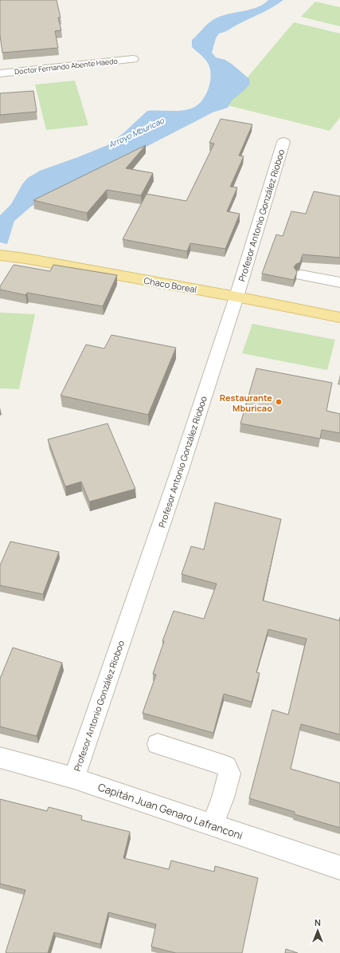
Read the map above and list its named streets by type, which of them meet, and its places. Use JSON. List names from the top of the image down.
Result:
{
  "streets": {
    "main road": ["Chaco Boreal"],
    "street": ["Doctor Fernando Abente Haedo", "Profesor Antonio González Rioboo", "Capitán Juan Genaro Lafranconi"]
  },
  "crossings": [
    ["Profesor Antonio González Rioboo", "Chaco Boreal"],
    ["Profesor Antonio González Rioboo", "Capitán Juan Genaro Lafranconi"]
  ],
  "water": ["Arroyo Mburicao"],
  "places": ["Restaurante Mburicao"],
  "north": "top"
}
